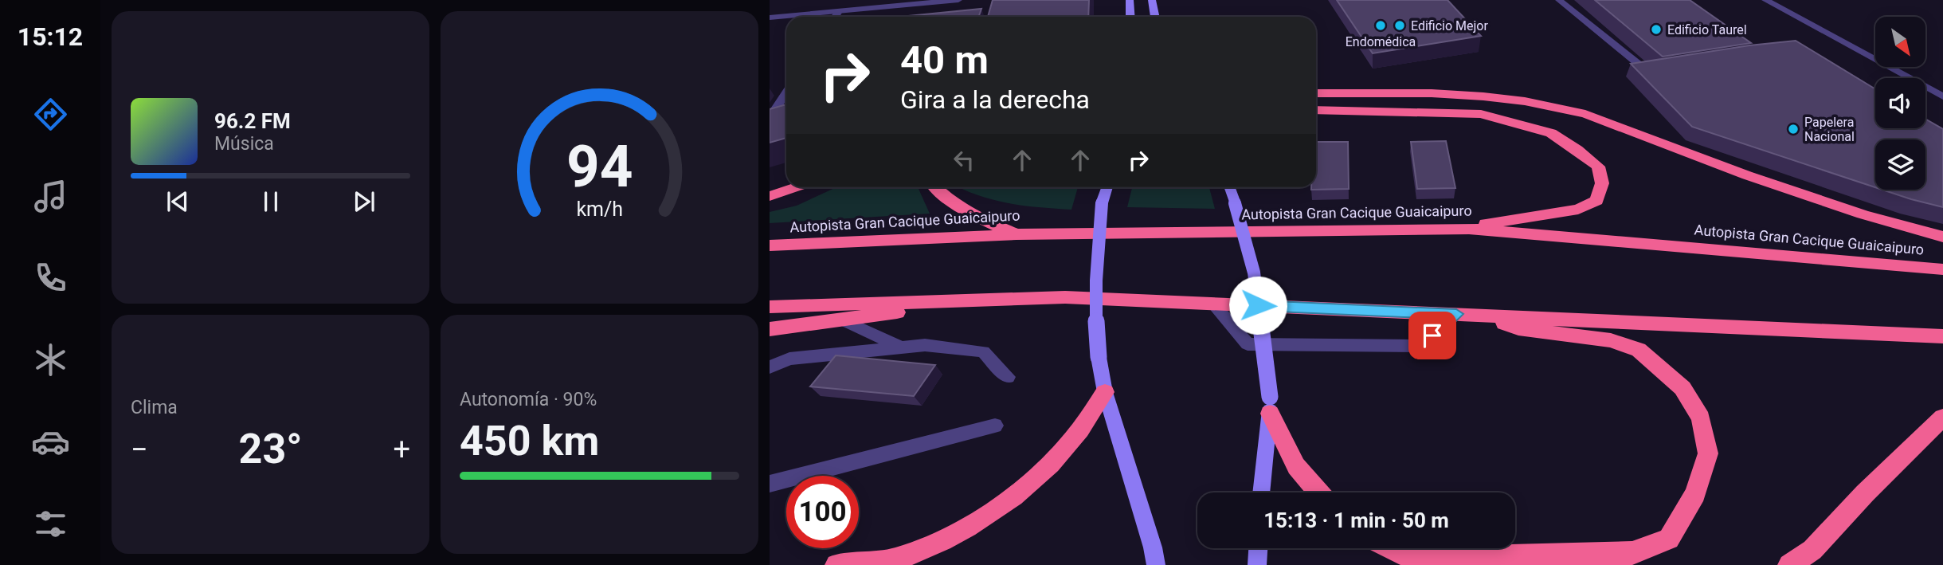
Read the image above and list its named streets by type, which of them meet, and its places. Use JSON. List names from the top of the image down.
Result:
{
  "streets": {
    "highway": ["Autopista Gran Cacique Guaicaipuro"]
  },
  "places": [
    "Endomédica",
    "Edificio Mejor",
    "Edificio Taurel",
    "Papelera Nacional"
  ],
  "north": "bottom right",
  "page": {
    "tabs": "15:12",
    "turn": ["40 m", "Gira a la derecha"],
    "song": ["96.2 FM", "Música"],
    "tile": [
      "Clima",
      ["Autonomía · 90%", "450 km"]
    ],
    "heat": ["−", "23°", "+"],
    "limit": "100",
    "trip": "15:13 · 1 min · 50 m",
    "gauge": ["94", "km/h"]
  }
}
